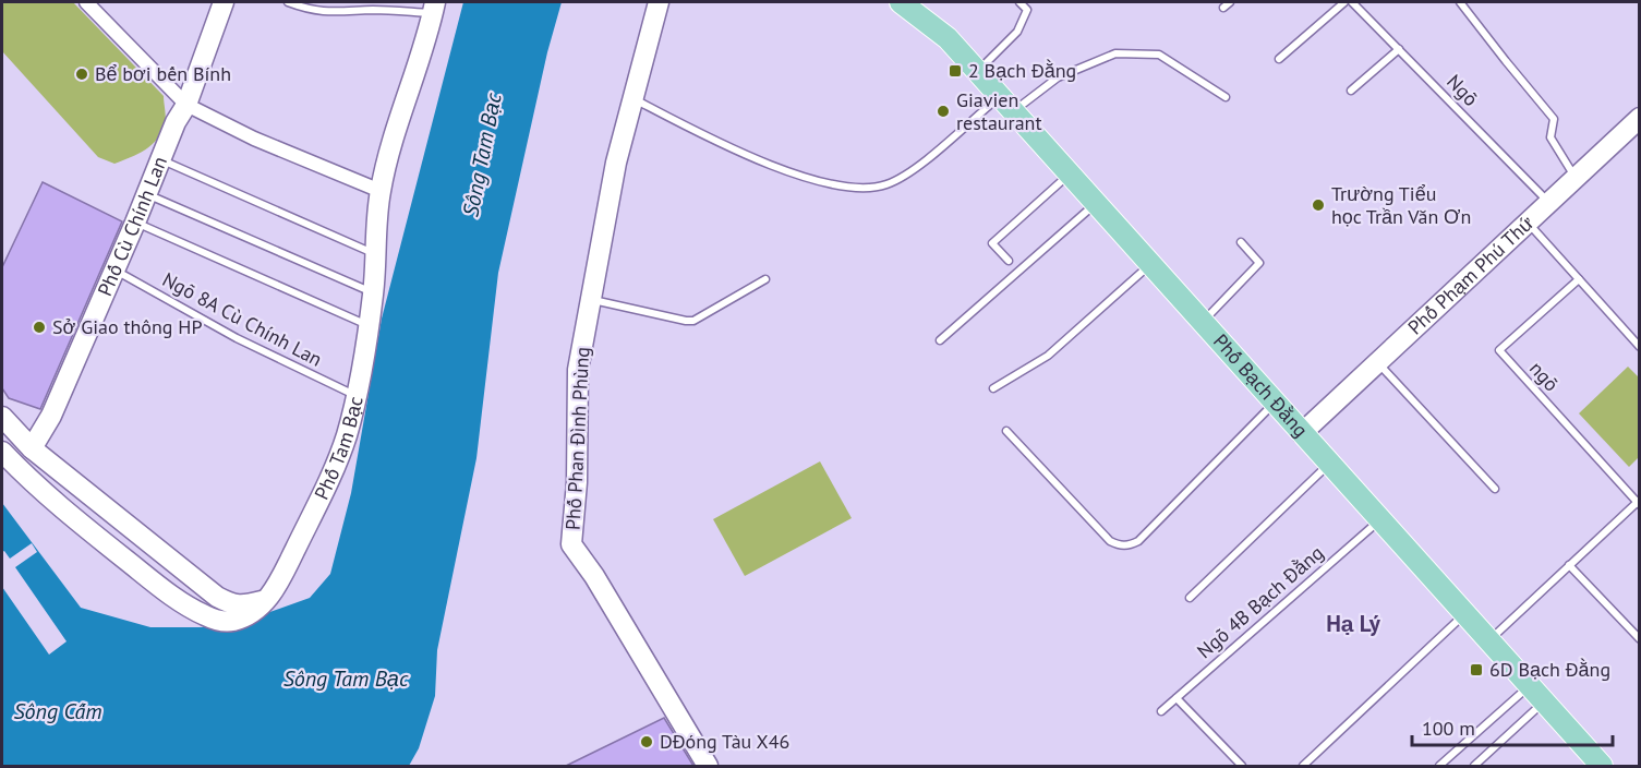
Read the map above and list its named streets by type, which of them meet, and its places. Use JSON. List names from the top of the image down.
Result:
{
  "streets": {
    "main road": ["Phố Bạch Đằng"],
    "street": [
      "Phố Cù Chính Lan",
      "Phố Phạm Phú Thứ",
      "Phố Phan Đình Phùng",
      "Phố Tam Bạc"
    ],
    "lane": [
      "Ngõ",
      "Ngõ 8A Cù Chính Lan",
      "ngõ",
      "Ngõ 4B Bạch Đằng"
    ]
  },
  "crossings": [
    ["Ngõ", "Phố Phạm Phú Thứ"],
    ["Phố Cù Chính Lan", "Ngõ 8A Cù Chính Lan"],
    ["Phố Phạm Phú Thứ", "Phố Bạch Đằng"],
    ["Ngõ 8A Cù Chính Lan", "Phố Tam Bạc"],
    ["ngõ", "Phố Bạch Đằng"],
    ["Phố Bạch Đằng", "Ngõ 4B Bạch Đằng"]
  ],
  "districts": ["Hạ Lý"],
  "water": ["Sông Tam Bạc", "Sông Cấm"],
  "places": {
    "transit": ["2 Bạch Đằng", "6D Bạch Đằng"],
    "other": [
      "Bể bơi bến Bính",
      "Giavien restaurant",
      "Trường Tiểu học Trần Văn Ơn",
      "Sở Giao thông HP",
      "DĐóng Tàu X46"
    ]
  },
  "scale_bar": "100 m"
}
